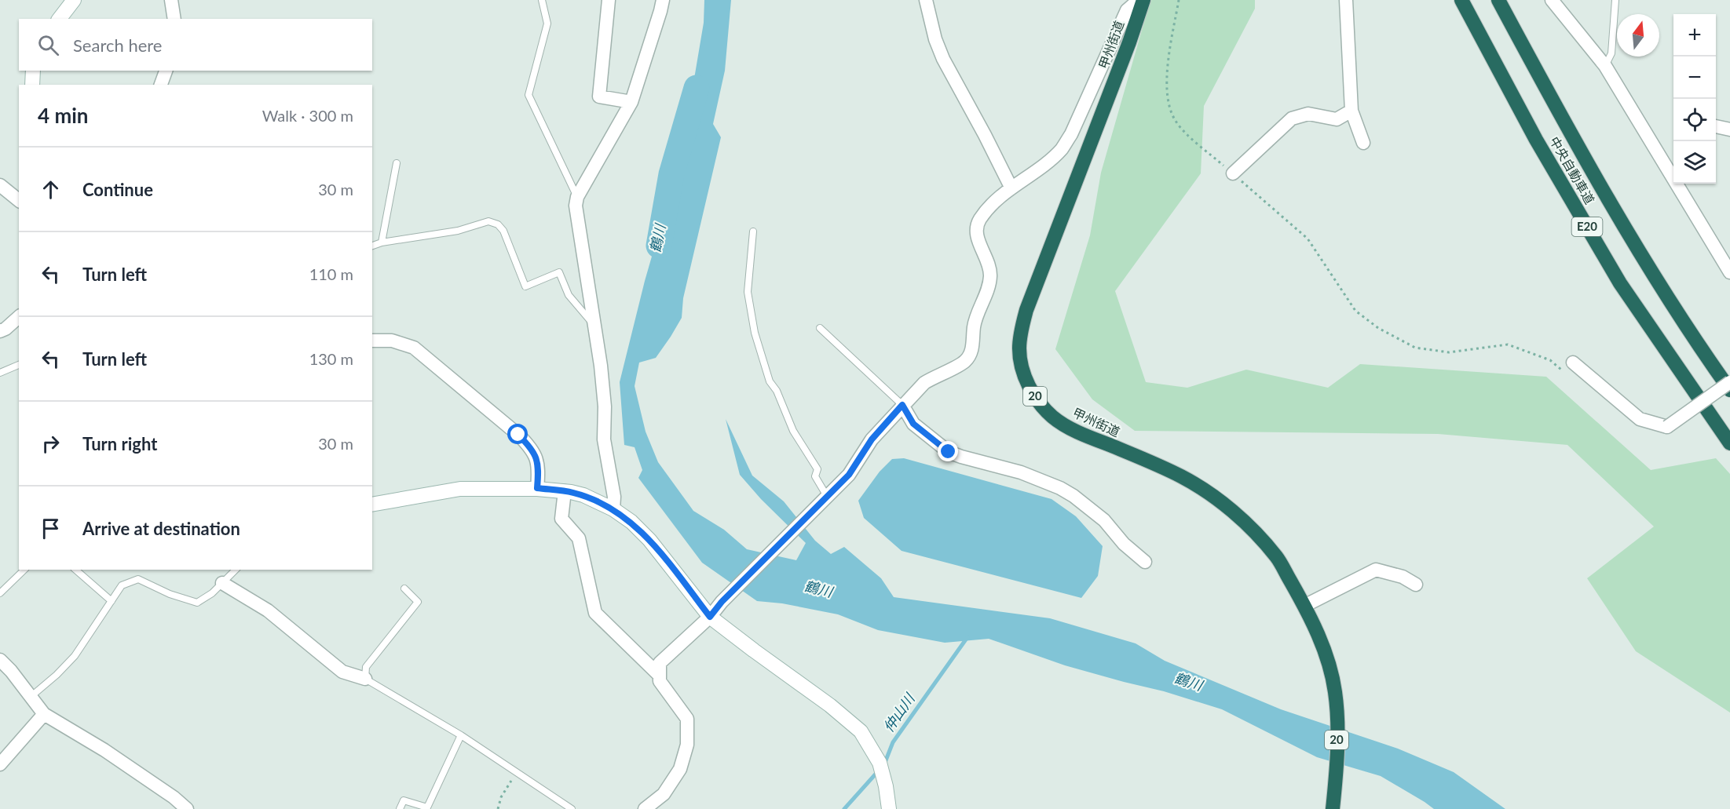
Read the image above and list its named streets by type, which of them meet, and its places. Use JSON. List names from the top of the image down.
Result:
{
  "streets": {
    "highway": [
      "甲州街道",
      "中央自動車道",
      "E20",
      "20"
    ]
  },
  "water": ["鶴川", "仲山川"],
  "north": "top",
  "page": {
    "map_buttons": ["+", "−"],
    "search": "Search here",
    "heading": ["4 min", "Walk · 300 m"],
    "list": [
      ["Continue", "30 m"],
      ["Turn left", "110 m"],
      ["Turn left", "130 m"],
      ["Turn right", "30 m"],
      "Arrive at destination"
    ]
  }
}
